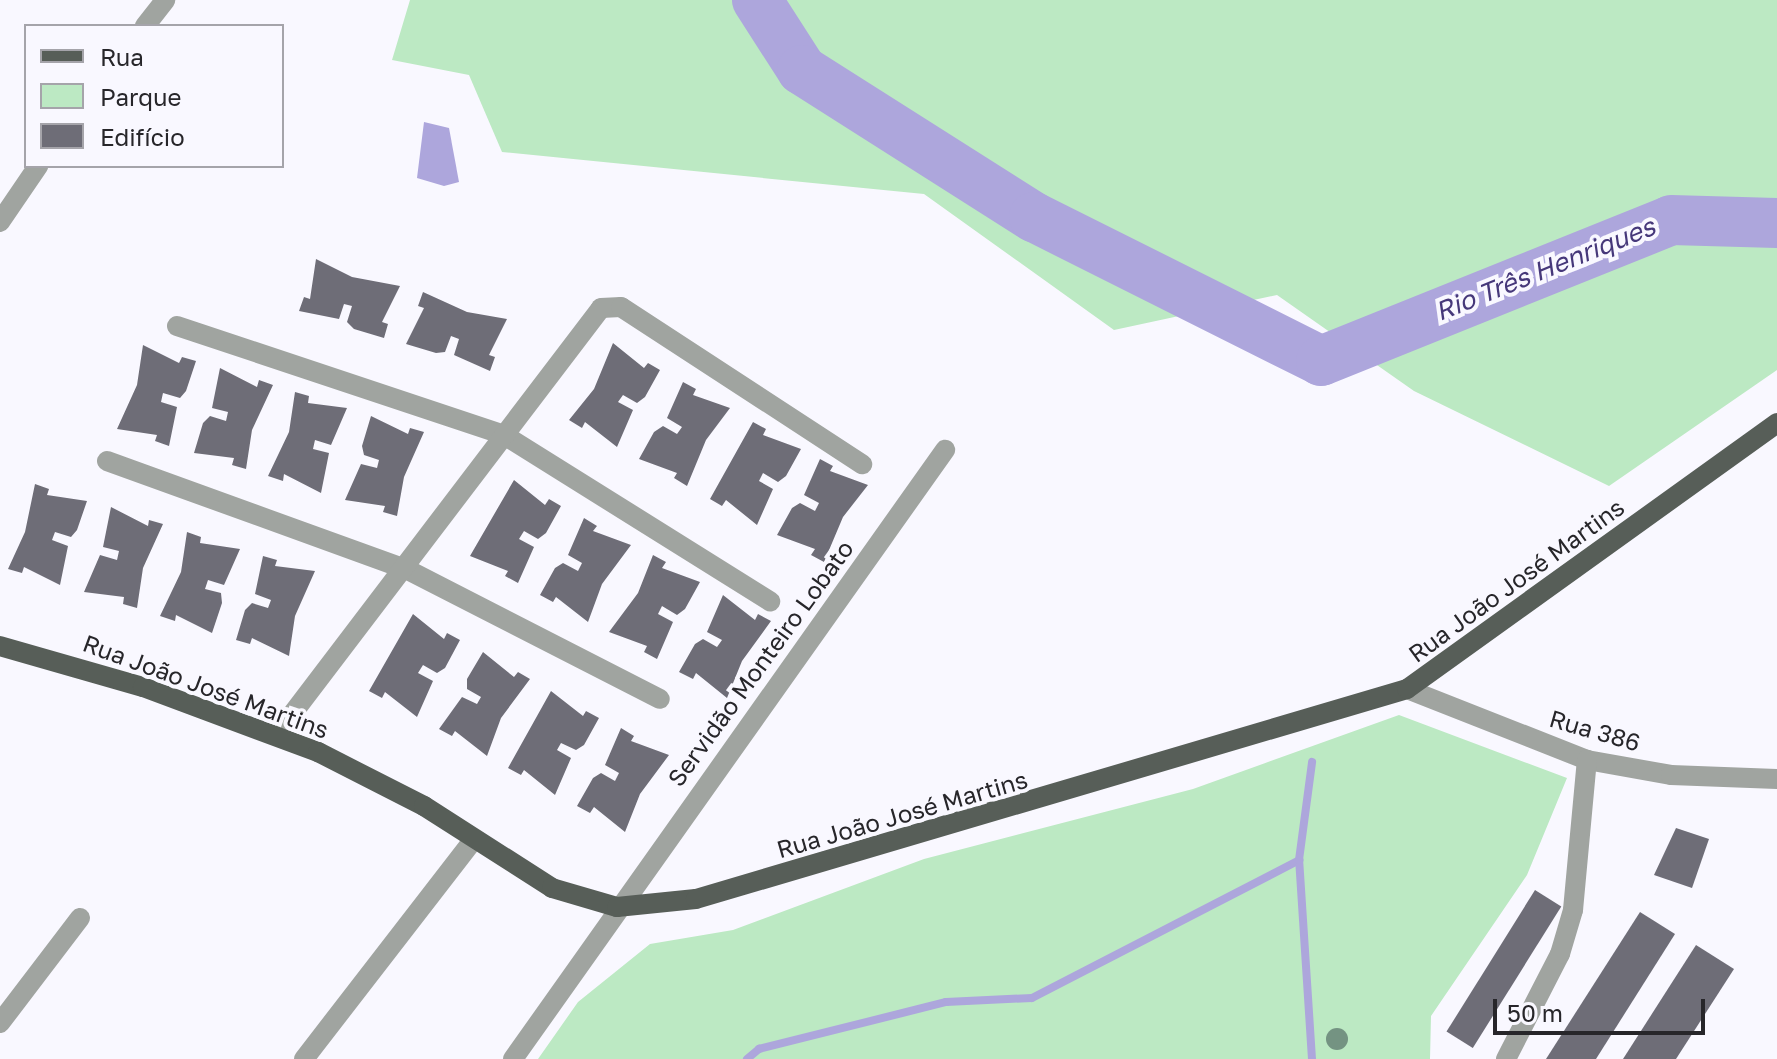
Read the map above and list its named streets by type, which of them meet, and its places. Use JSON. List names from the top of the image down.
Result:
{
  "streets": {
    "main road": ["Rua João José Martins"],
    "street": ["Servidão Monteiro Lobato", "Rua 386"]
  },
  "crossings": [
    ["Rua João José Martins", "Servidão Monteiro Lobato"],
    ["Rua João José Martins", "Rua 386"]
  ],
  "water": ["Rio Três Henriques"],
  "legend": ["Rua", "Parque", "Edifício"],
  "scale_bar": "50 m"
}
